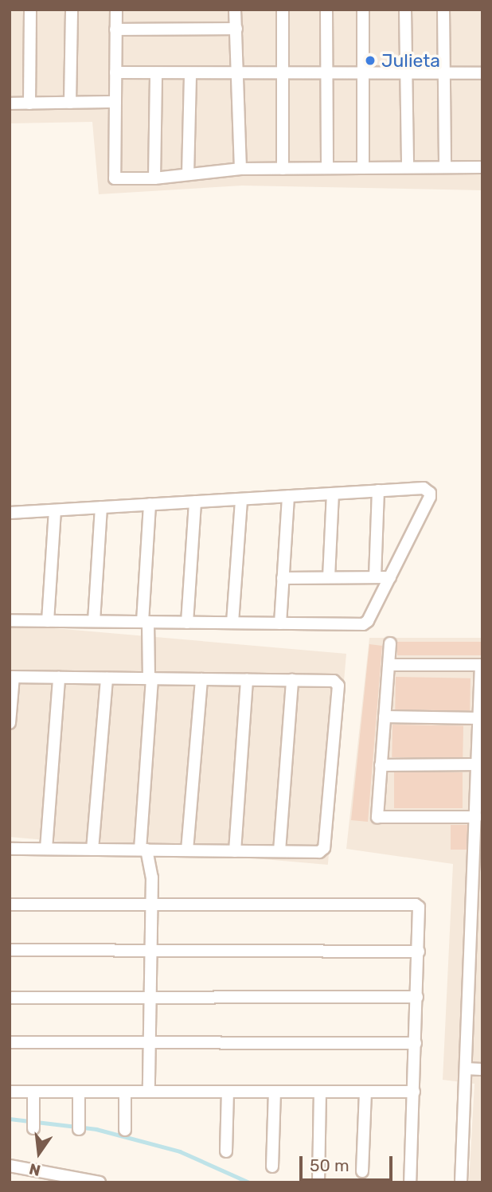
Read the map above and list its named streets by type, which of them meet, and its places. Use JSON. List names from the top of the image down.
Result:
{
  "places": ["Julieta"],
  "scale_bar": "50 m",
  "north": "bottom"
}
